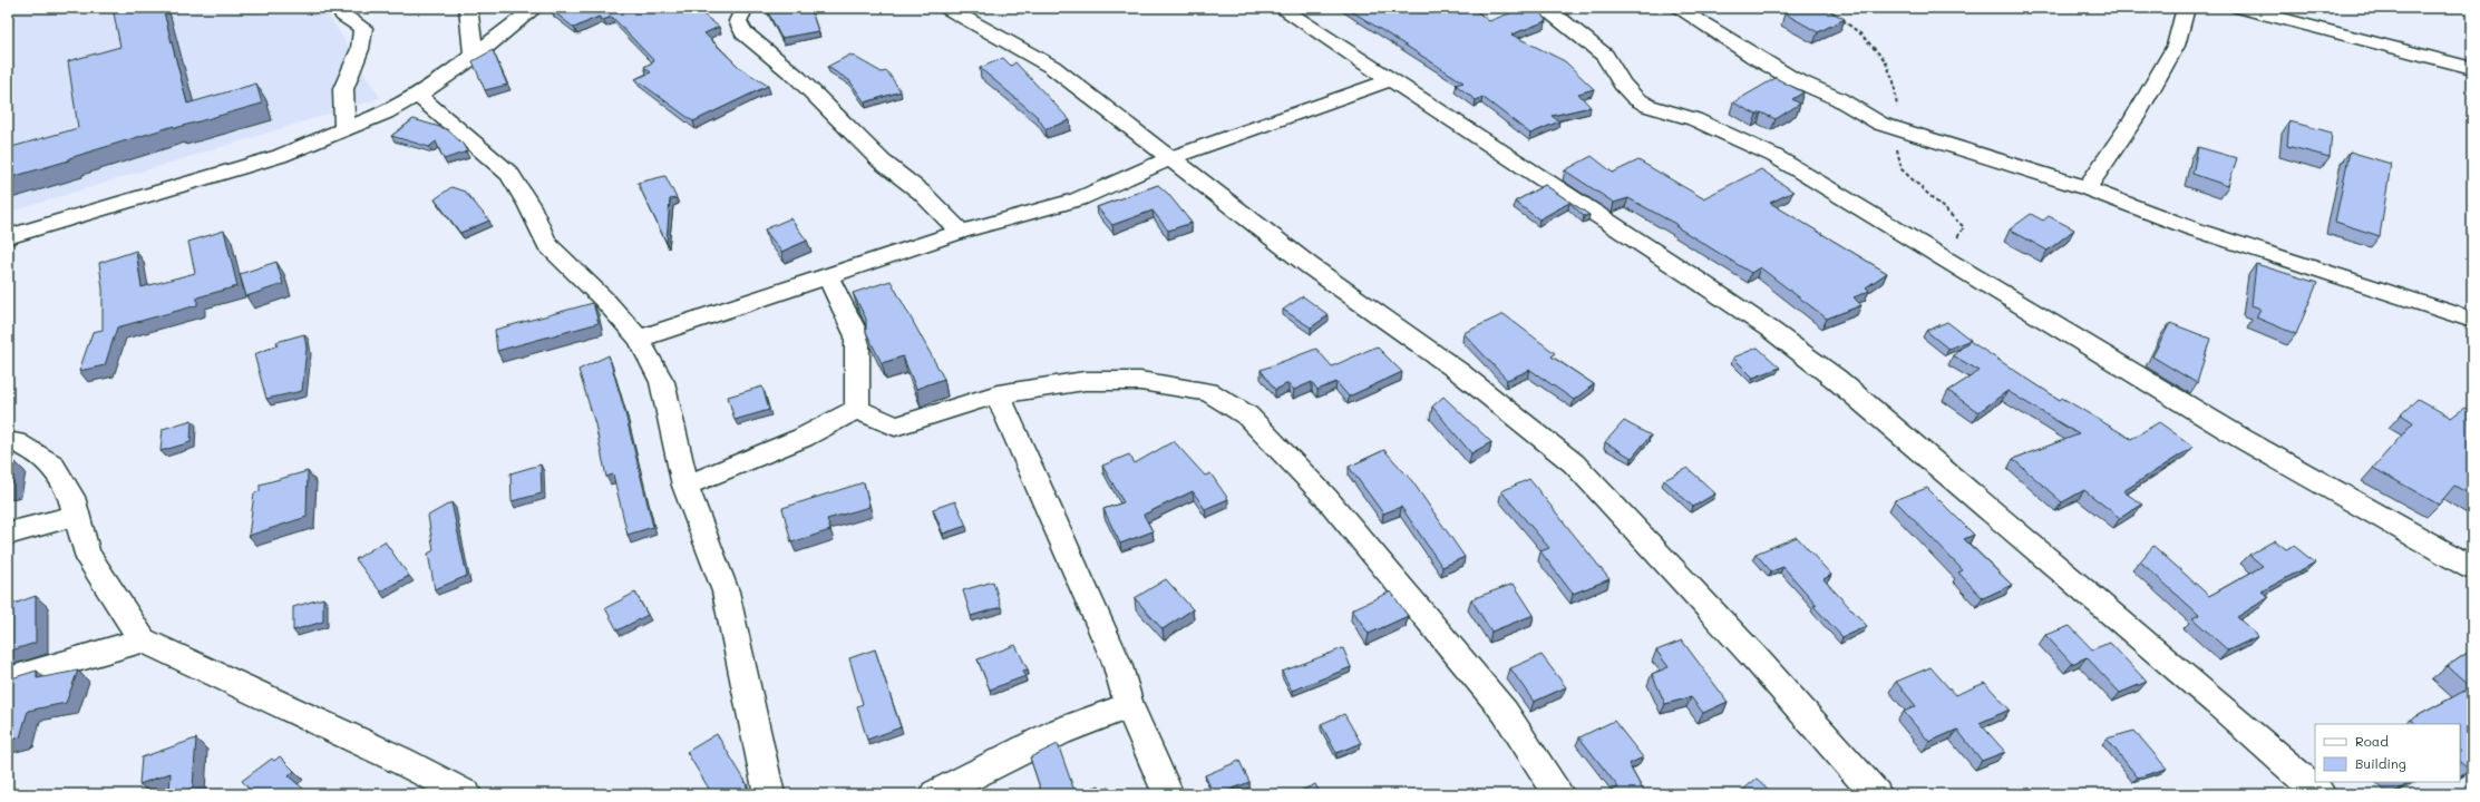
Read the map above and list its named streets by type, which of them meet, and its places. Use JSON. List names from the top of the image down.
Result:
{
  "legend": ["Road", "Building"]
}
